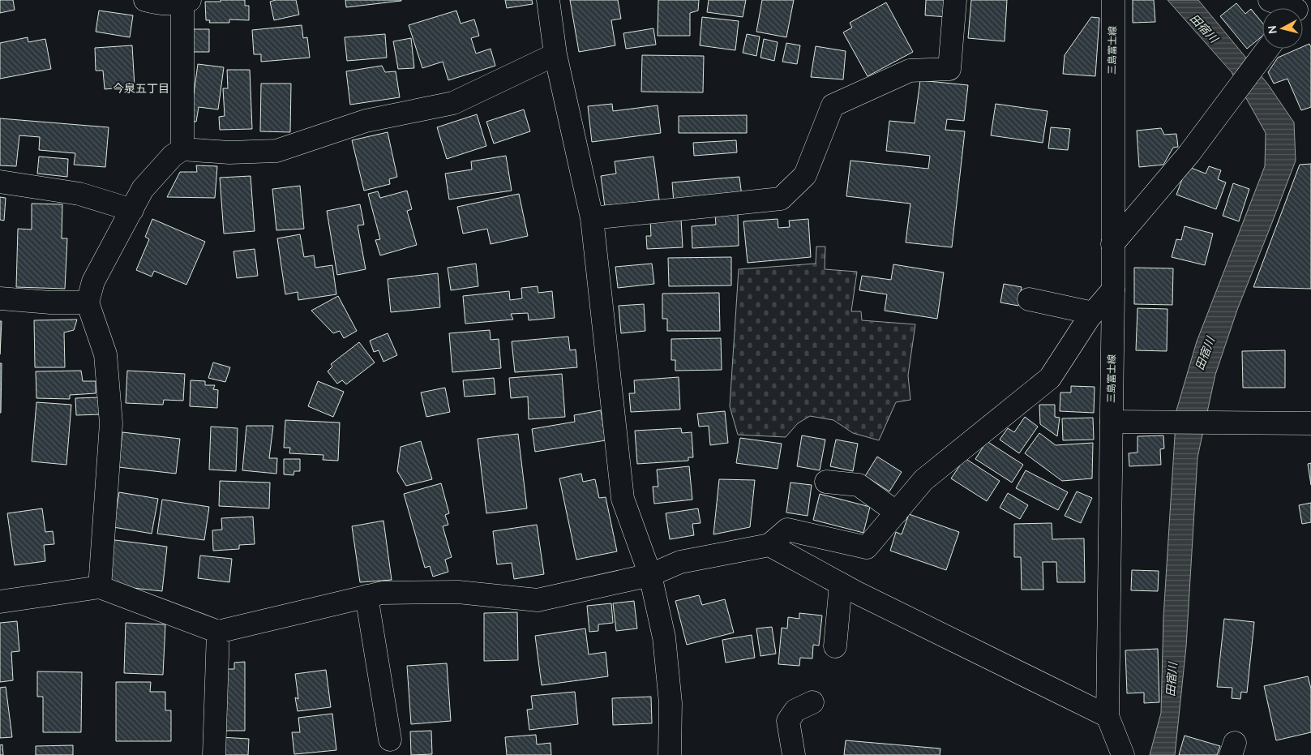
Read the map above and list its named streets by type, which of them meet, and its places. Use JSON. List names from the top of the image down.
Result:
{
  "streets": {
    "street": ["三島富士線"]
  },
  "districts": ["今泉五丁目"],
  "water": ["田宿川"],
  "north": "left"
}
